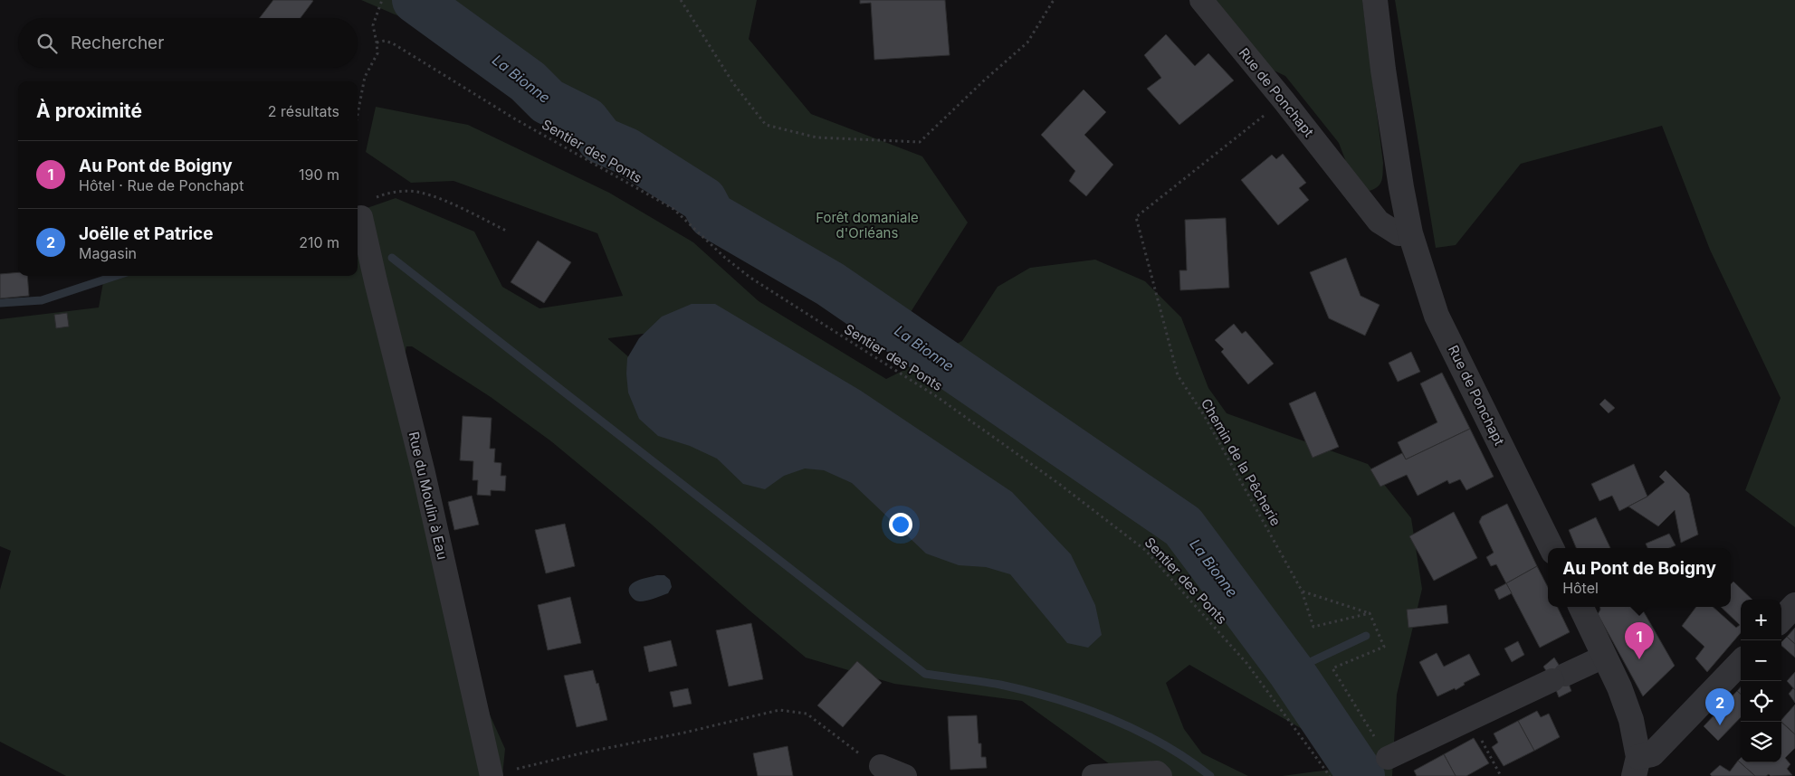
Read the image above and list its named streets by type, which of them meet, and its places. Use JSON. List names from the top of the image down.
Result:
{
  "streets": {
    "street": ["Rue de Ponchapt", "Rue du Moulin à Eau"],
    "path": ["Sentier des Ponts", "Chemin de la Pêcherie"]
  },
  "crossings": [
    ["Rue de Ponchapt", "Chemin de la Pêcherie"]
  ],
  "water": ["La Bionne"],
  "parks": ["Forêt domaniale d'Orléans"],
  "page": {
    "search": "Rechercher",
    "heading": ["À proximité", "2 résultats"],
    "list": [
      {
        "mark": "1",
        "name": "Au Pont de Boigny",
        "note": "Hôtel · Rue de Ponchapt",
        "value": "190 m"
      },
      {
        "mark": "2",
        "name": "Joëlle et Patrice",
        "note": "Magasin",
        "value": "210 m"
      }
    ],
    "popup": ["Au Pont de Boigny", "Hôtel"],
    "map_buttons": ["+", "−"],
    "pins": ["1", "2"]
  }
}
